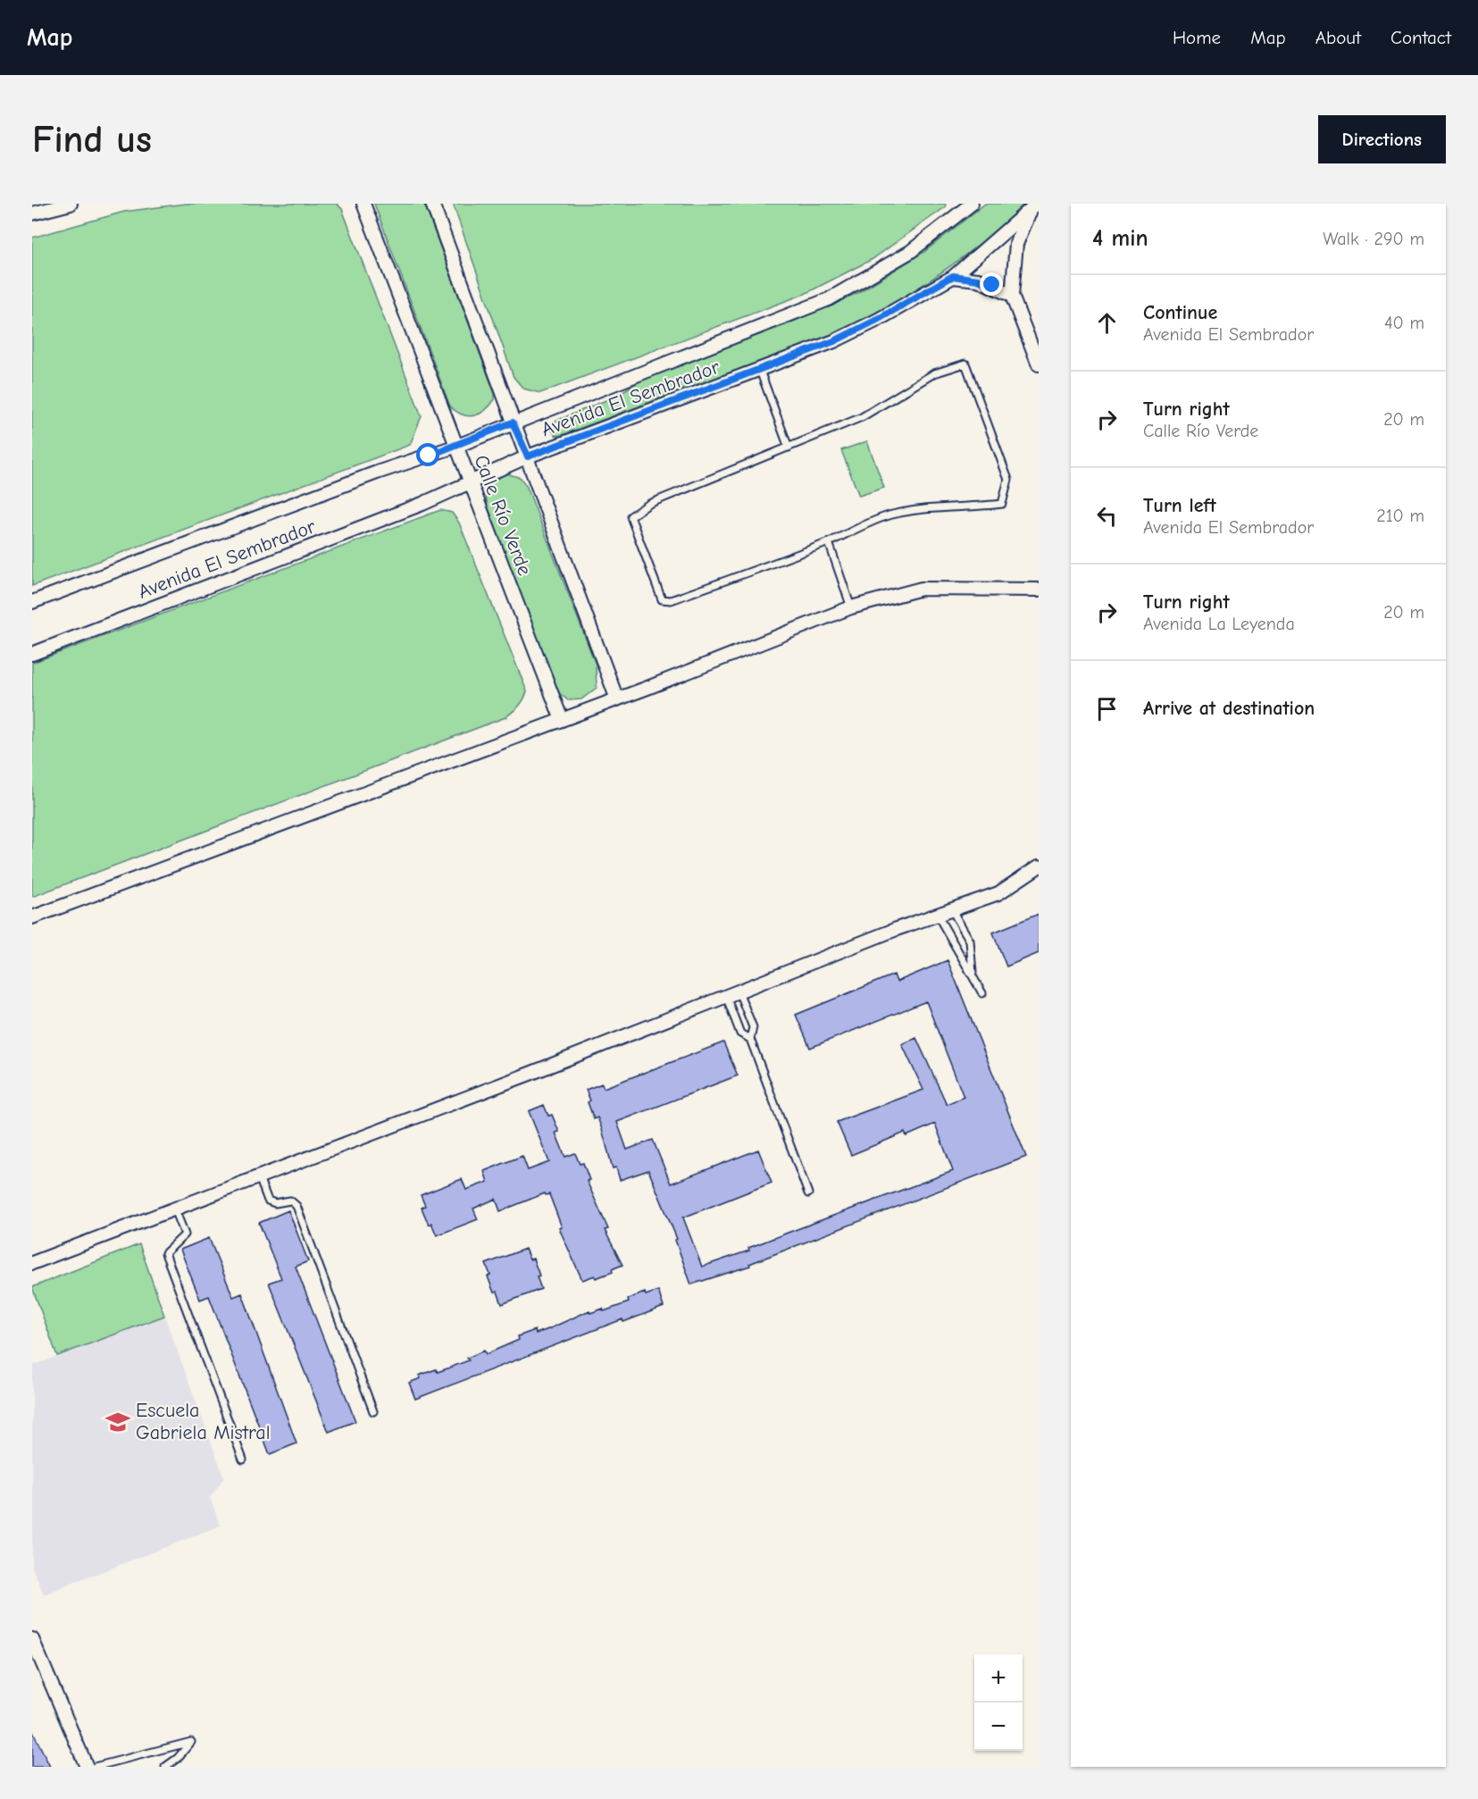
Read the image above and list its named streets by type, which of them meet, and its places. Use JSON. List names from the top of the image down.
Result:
{
  "streets": {
    "street": ["Avenida El Sembrador", "Calle Río Verde"]
  },
  "crossings": [
    ["Avenida El Sembrador", "Calle Río Verde"]
  ],
  "places": {
    "school or university": ["Escuela Gabriela Mistral"]
  },
  "page": {
    "header": "Map",
    "nav": [
      "Home",
      "Map",
      "About",
      "Contact"
    ],
    "buttons": "Directions",
    "title": "Find us",
    "heading": ["4 min", "Walk · 290 m"],
    "list": [
      ["Continue", "Avenida El Sembrador", "40 m"],
      ["Turn right", "Calle Río Verde", "20 m"],
      ["Turn left", "Avenida El Sembrador", "210 m"],
      ["Turn right", "Avenida La Leyenda", "20 m"],
      "Arrive at destination"
    ],
    "map_buttons": ["+", "−"]
  }
}
